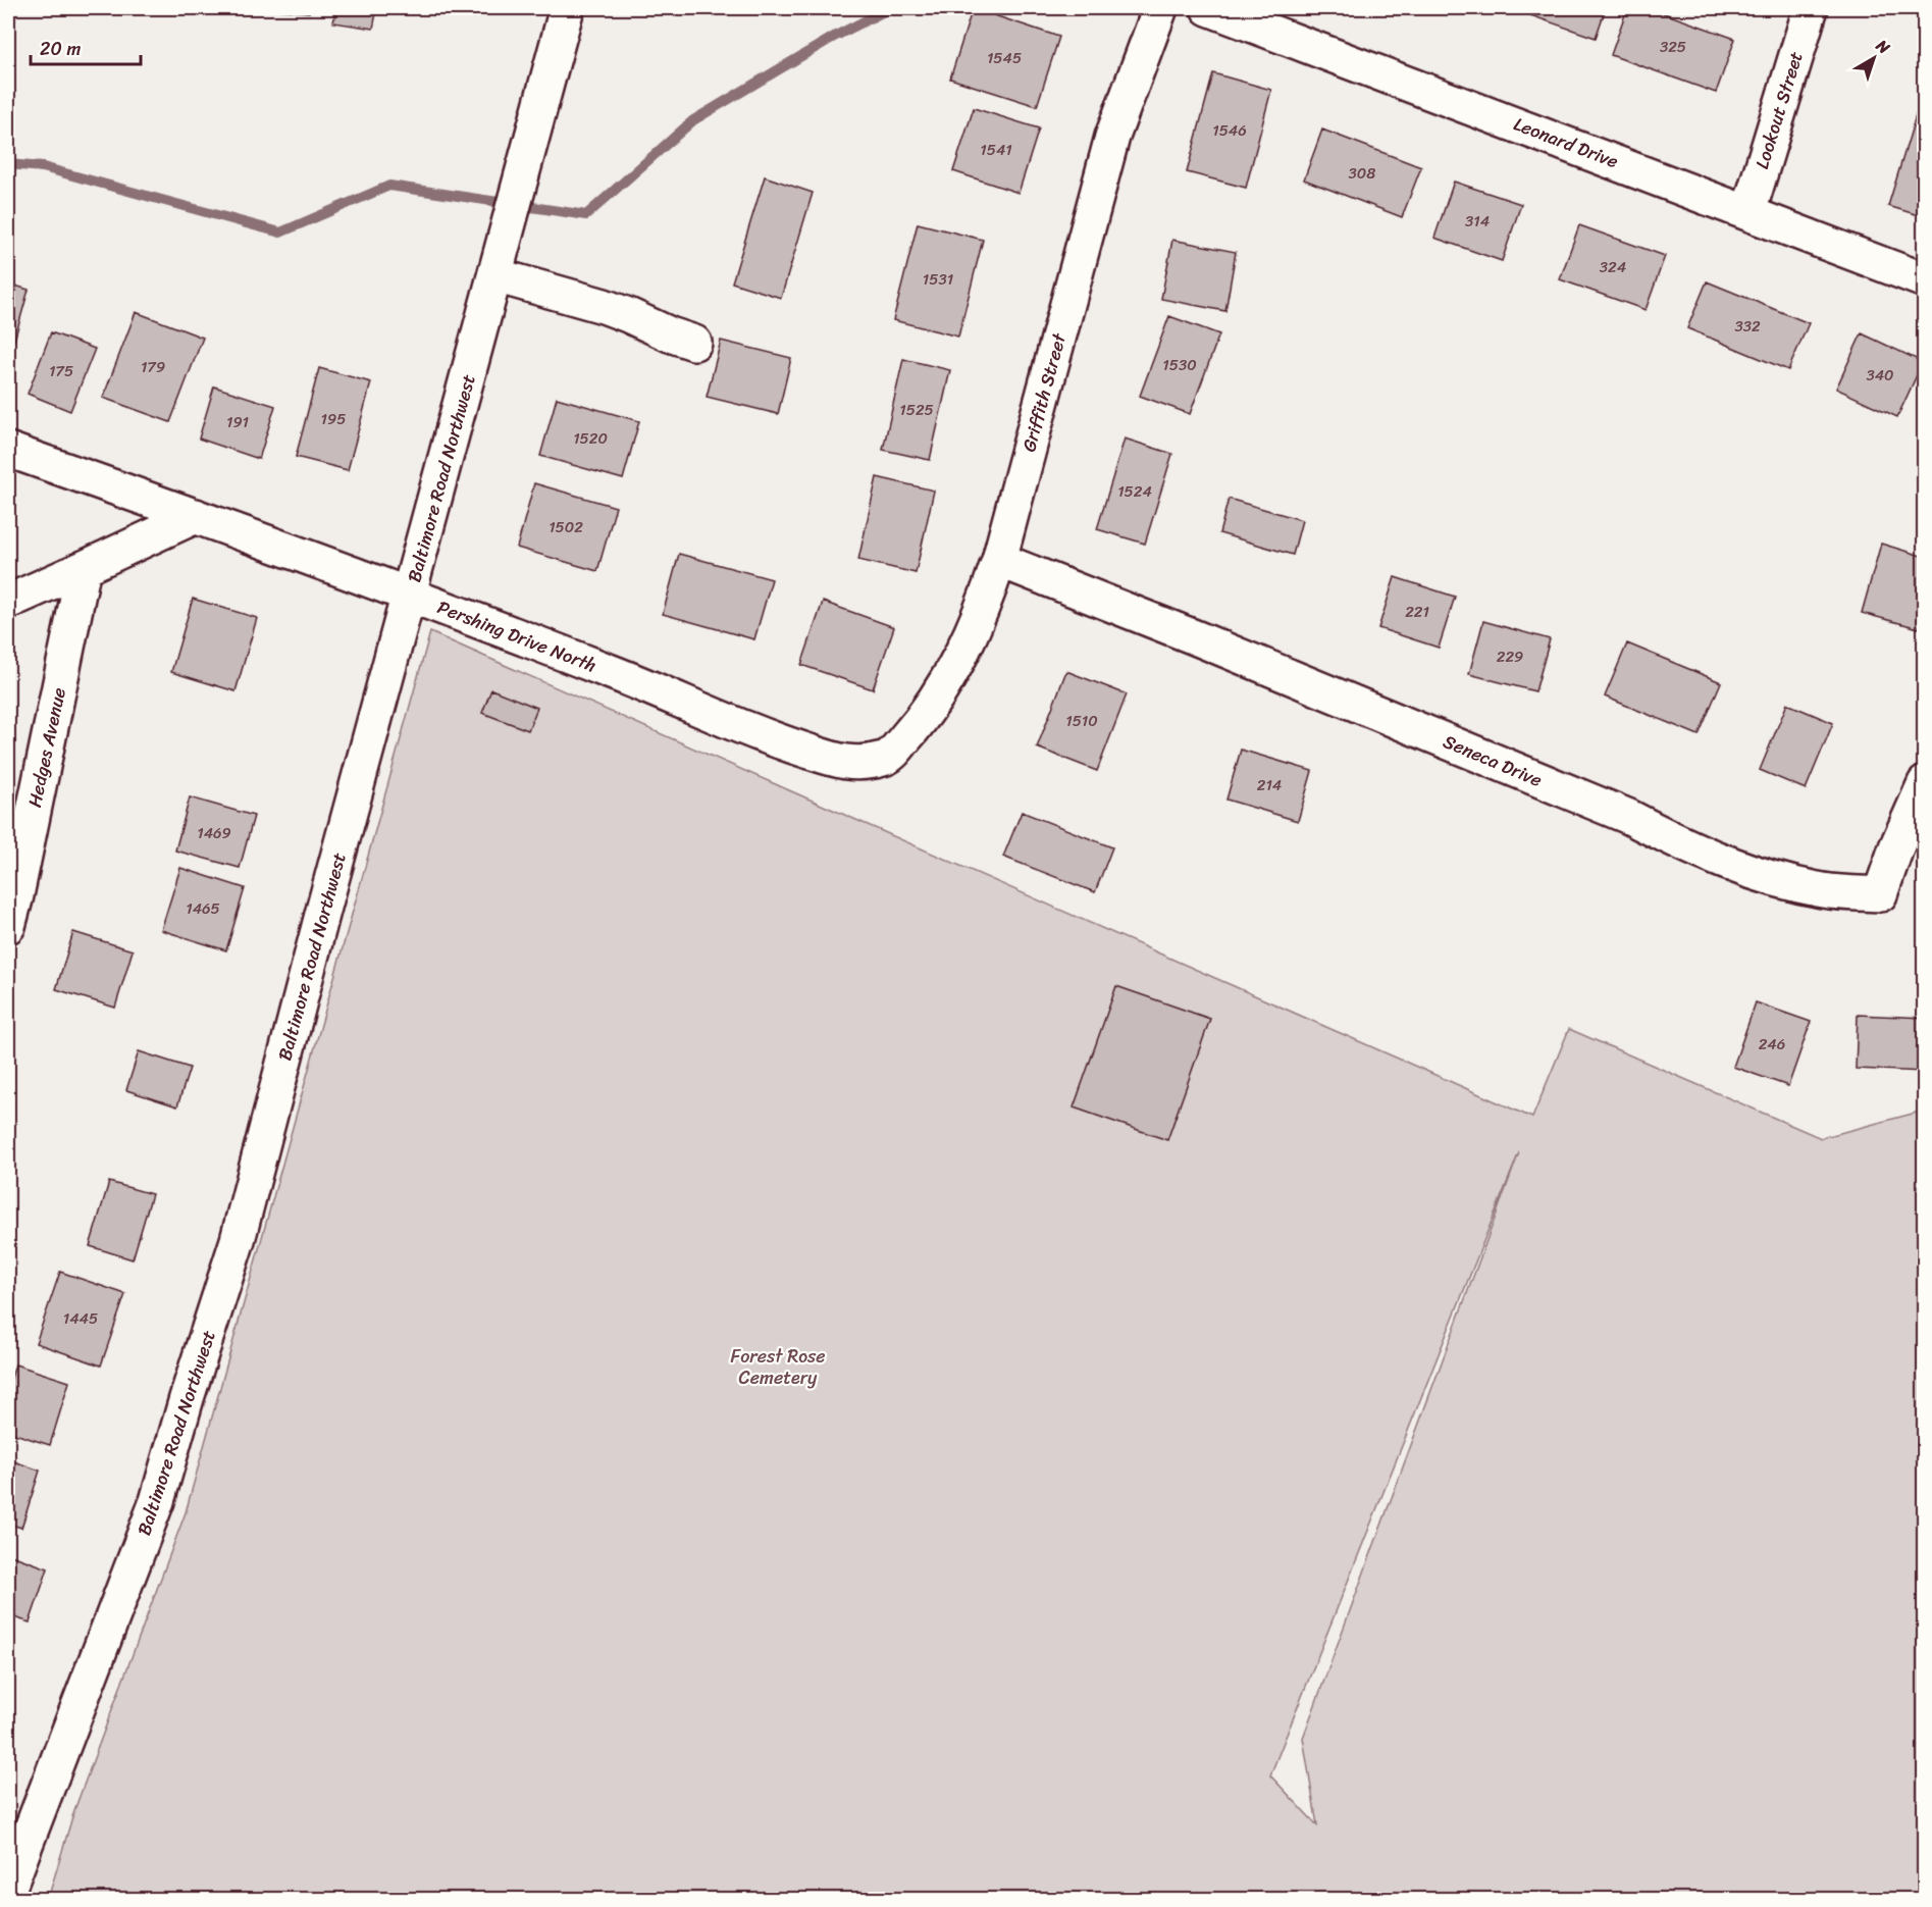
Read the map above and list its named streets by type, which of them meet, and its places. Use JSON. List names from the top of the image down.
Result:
{
  "streets": {
    "street": [
      "Lookout Street",
      "Leonard Drive",
      "Griffith Street",
      "Baltimore Road Northwest",
      "Pershing Drive North",
      "Hedges Avenue",
      "Seneca Drive"
    ]
  },
  "crossings": [
    ["Lookout Street", "Leonard Drive"],
    ["Griffith Street", "Pershing Drive North"],
    ["Griffith Street", "Seneca Drive"],
    ["Baltimore Road Northwest", "Pershing Drive North"]
  ],
  "parks": ["Forest Rose Cemetery"],
  "house_numbers": [
    "325",
    "1545",
    "1546",
    "1541",
    "308",
    "314",
    "324",
    "1531",
    "332",
    "1530",
    "179",
    "175",
    "340",
    "1525",
    "195",
    "191",
    "1520",
    "1524",
    "1502",
    "221",
    "229",
    "1510",
    "214",
    "1469",
    "1465",
    "246",
    "1445"
  ],
  "scale_bar": "20 m",
  "north": "top right"
}
